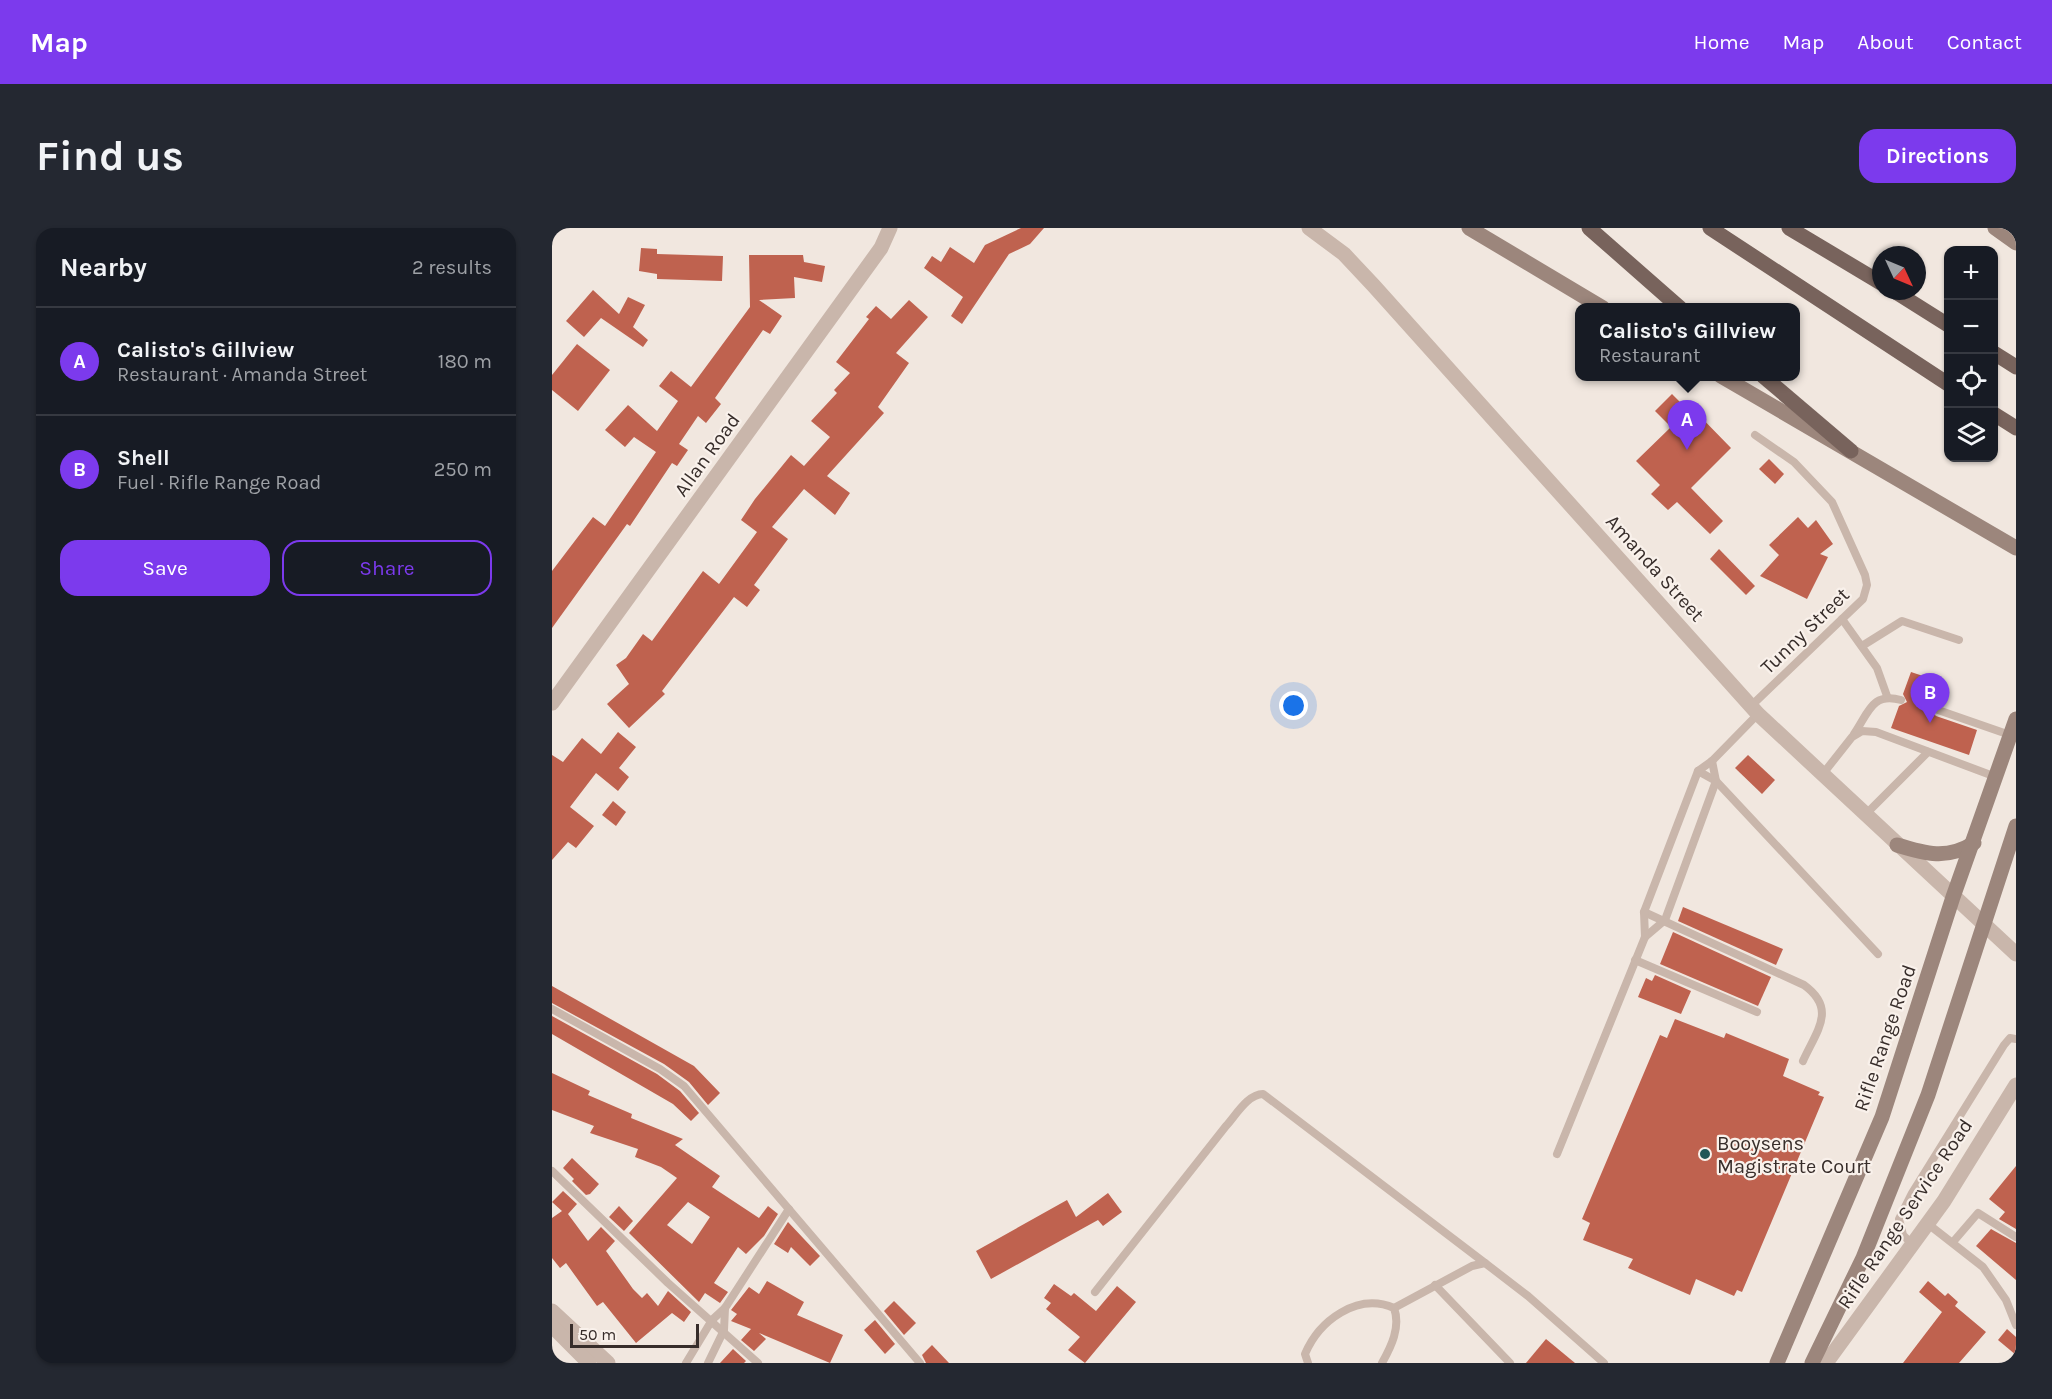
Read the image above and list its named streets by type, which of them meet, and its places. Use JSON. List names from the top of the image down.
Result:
{
  "streets": {
    "main road": ["Rifle Range Road"],
    "street": ["Allan Road", "Amanda Street", "Rifle Range Service Road"],
    "lane": ["Tunny Street"]
  },
  "crossings": [
    ["Amanda Street", "Tunny Street"],
    ["Amanda Street", "Rifle Range Road"]
  ],
  "places": ["Booysens Magistrate Court"],
  "scale_bar": "50 m",
  "north": "bottom right",
  "page": {
    "header": "Map",
    "nav": [
      "Home",
      "Map",
      "About",
      "Contact"
    ],
    "buttons": [
      "Directions",
      ["Save", "Share"]
    ],
    "title": "Find us",
    "heading": ["Nearby", "2 results"],
    "map_buttons": ["+", "−"],
    "popup": ["Calisto's Gillview", "Restaurant"],
    "list": [
      {
        "mark": "A",
        "name": "Calisto's Gillview",
        "note": "Restaurant · Amanda Street",
        "value": "180 m"
      },
      {
        "mark": "B",
        "name": "Shell",
        "note": "Fuel · Rifle Range Road",
        "value": "250 m"
      }
    ],
    "pins": ["A", "B"],
    "scale": "50 m"
  }
}
